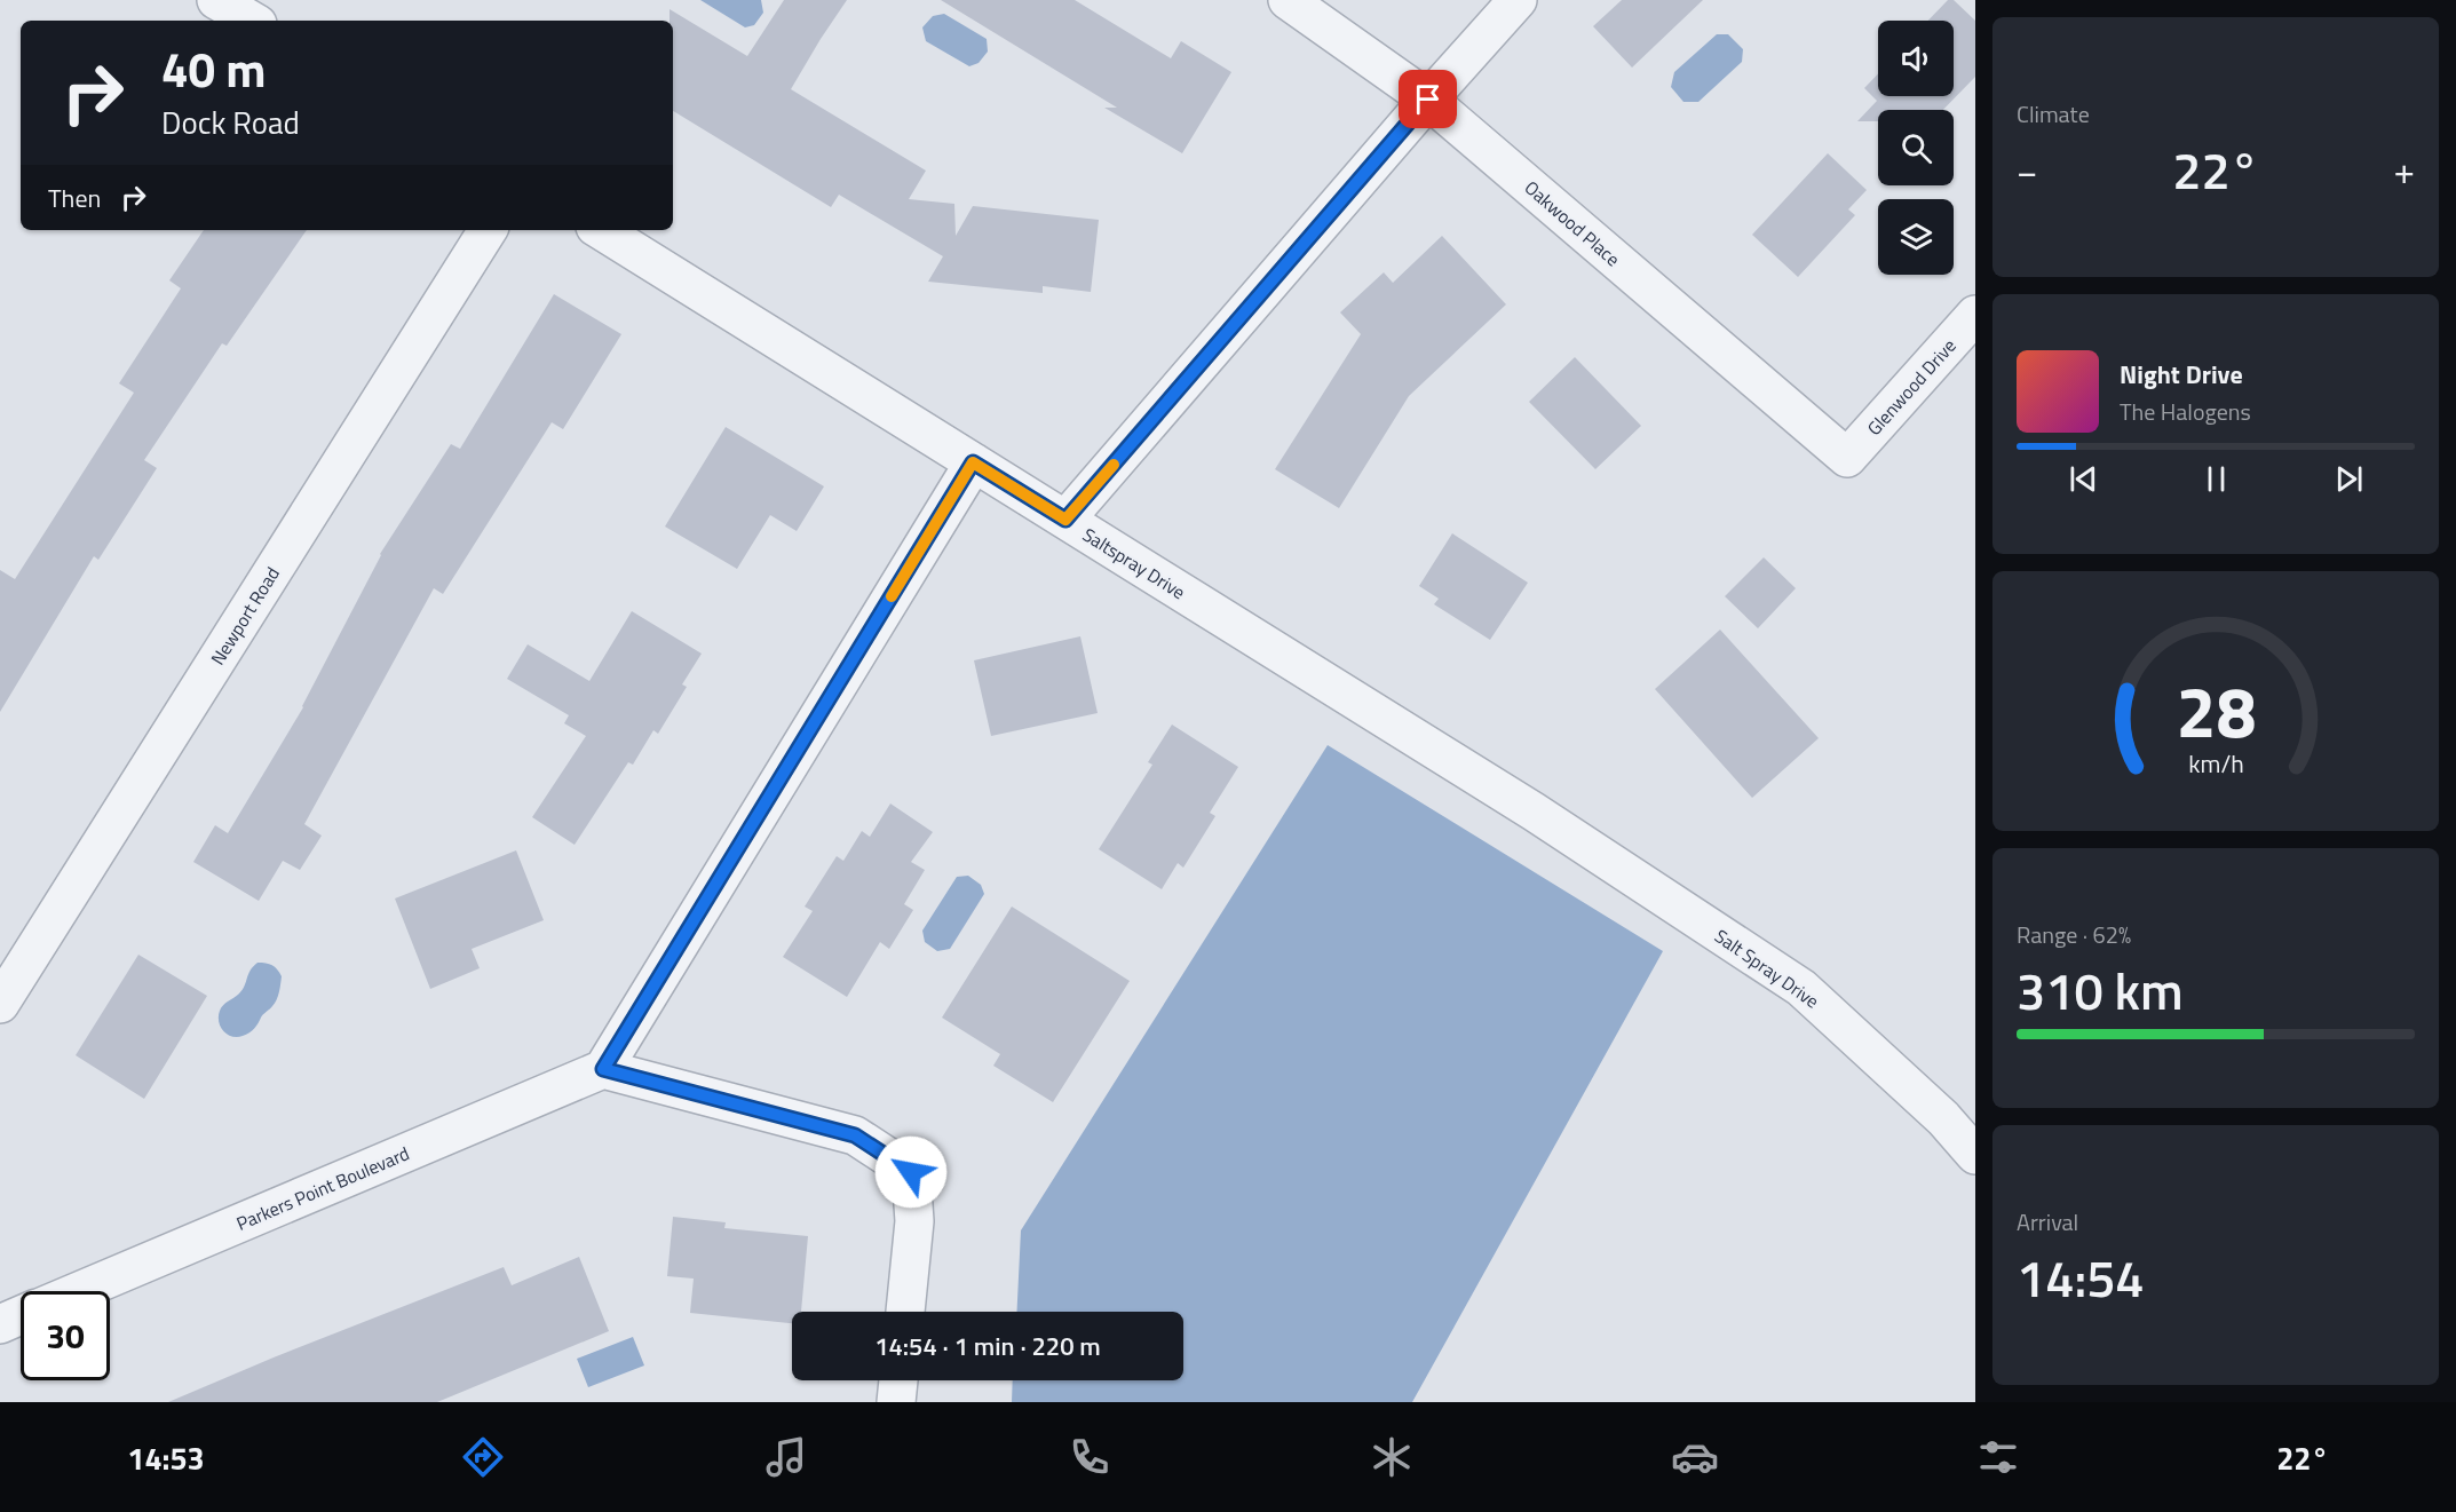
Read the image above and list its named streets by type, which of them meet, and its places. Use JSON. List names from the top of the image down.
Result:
{
  "streets": {
    "street": [
      "Oakwood Place",
      "Glenwood Drive",
      "Saltspray Drive",
      "Newport Road",
      "Salt Spray Drive",
      "Parkers Point Boulevard"
    ]
  },
  "crossings": [
    ["Oakwood Place", "Glenwood Drive"],
    ["Saltspray Drive", "Salt Spray Drive"]
  ],
  "page": {
    "tile": [
      "Climate",
      ["Range · 62%", "310 km"],
      ["Arrival", "14:54"]
    ],
    "turn": ["40 m", "Dock Road"],
    "heat": ["−", "22°", "+"],
    "then": "Then",
    "song": ["Night Drive", "The Halogens"],
    "limit": "30",
    "trip": "14:54 · 1 min · 220 m",
    "tabs": ["14:53", "22°"],
    "gauge": ["28", "km/h"]
  }
}
